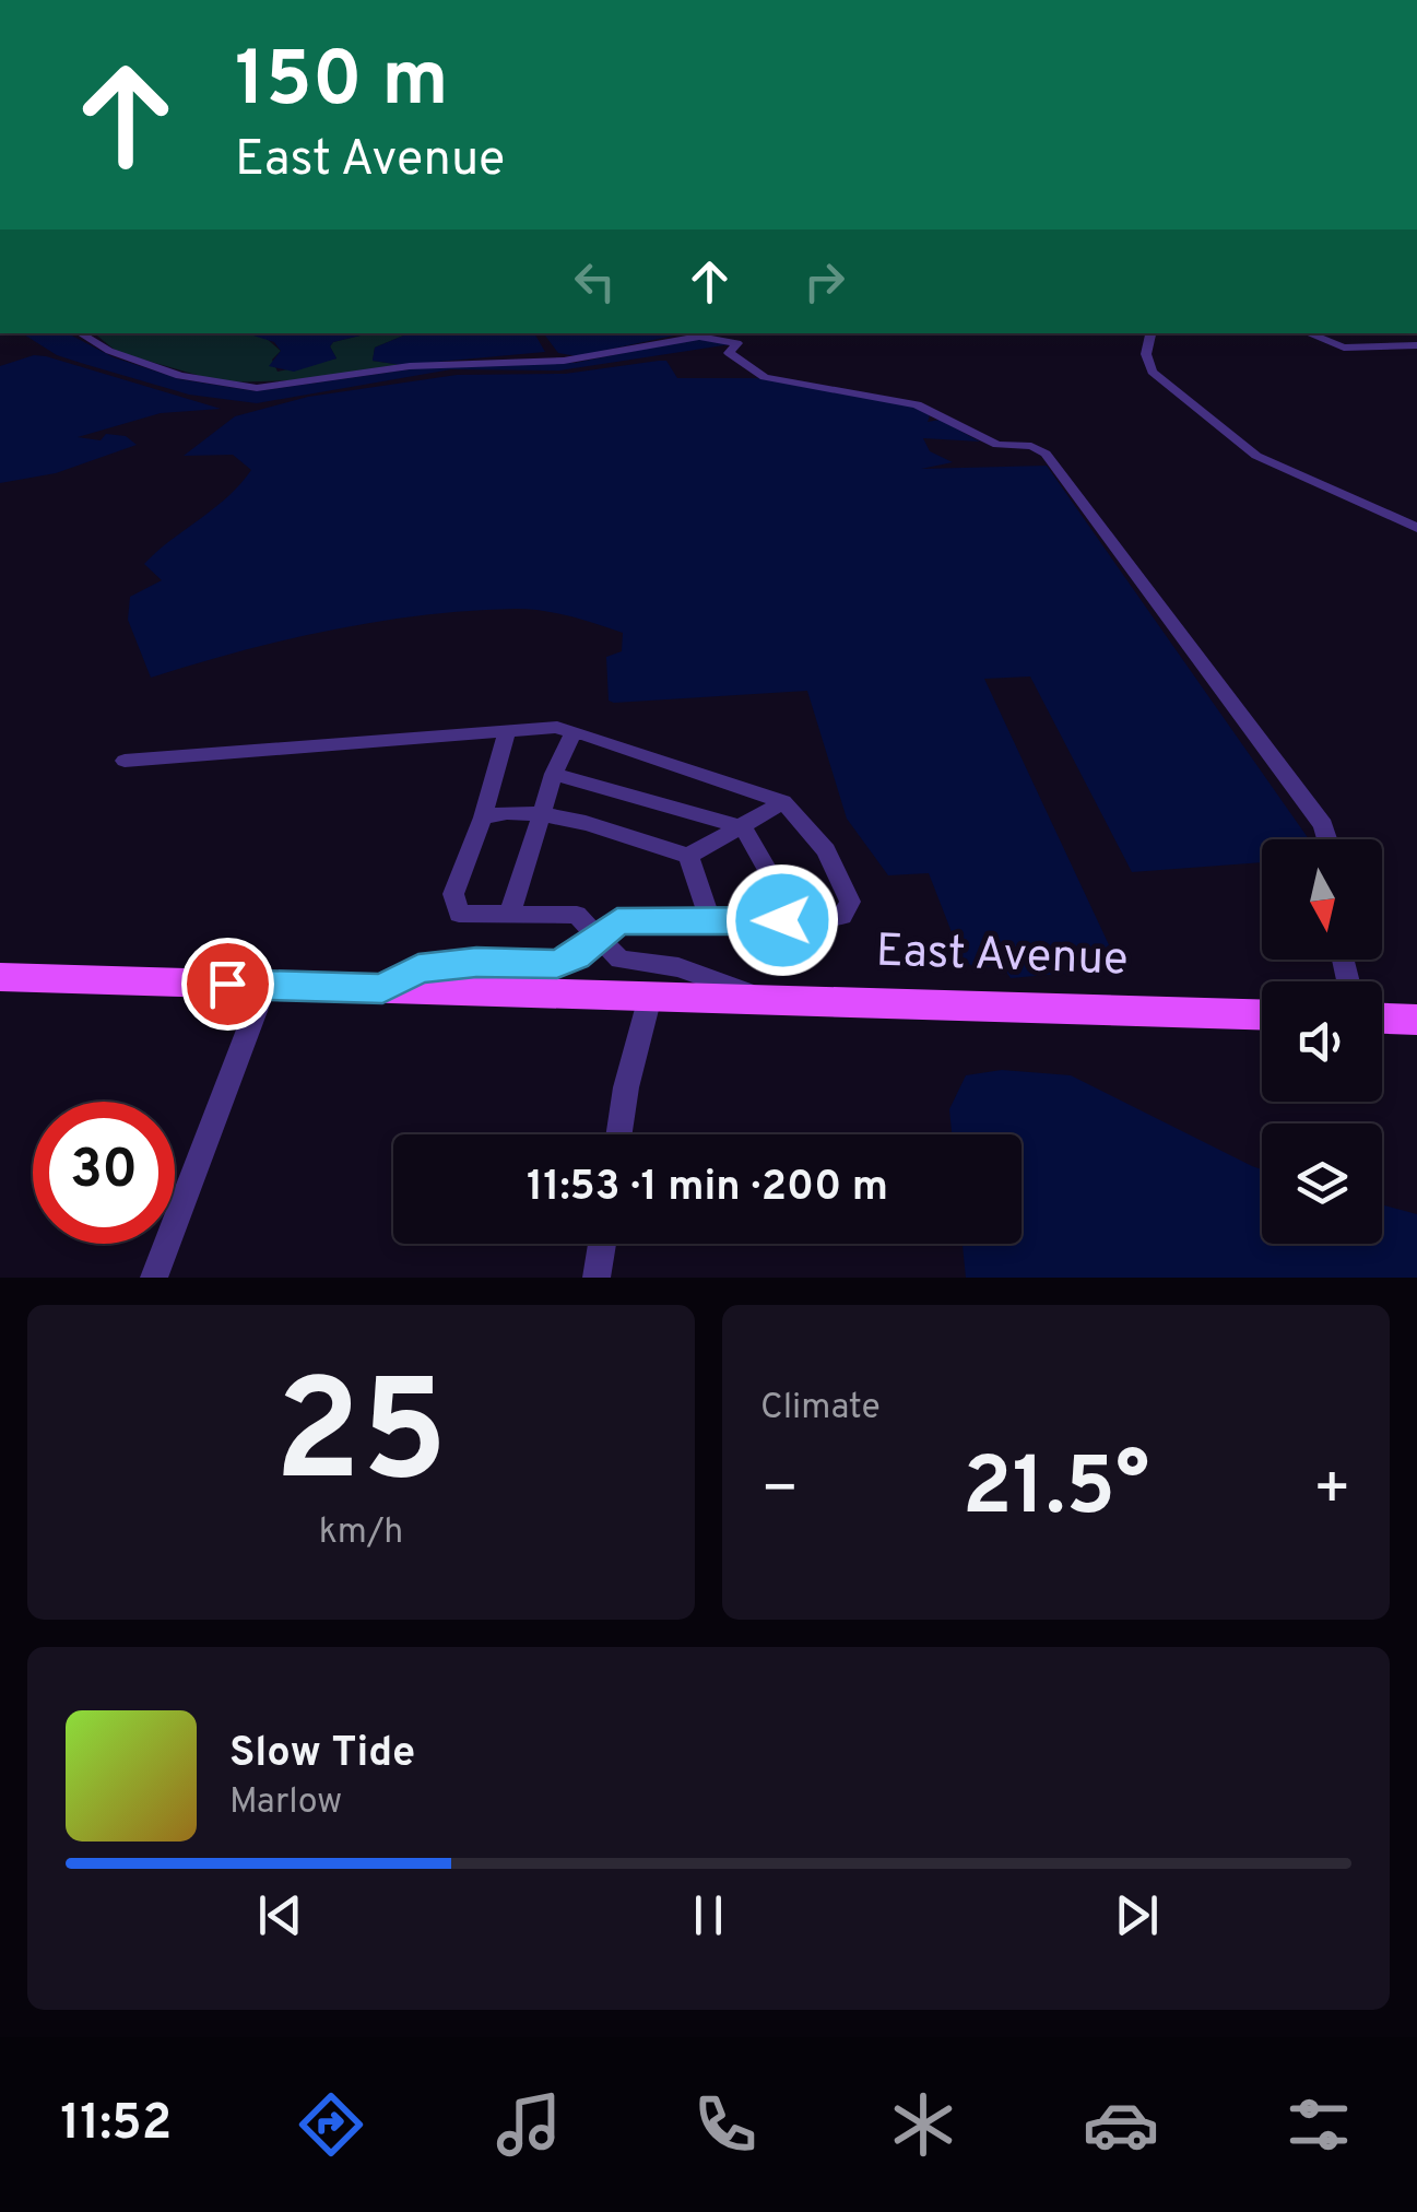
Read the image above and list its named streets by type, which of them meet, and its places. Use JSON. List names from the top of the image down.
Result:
{
  "streets": {
    "main road": ["East Avenue"]
  },
  "north": "bottom",
  "page": {
    "turn": ["150 m", "East Avenue"],
    "limit": "30",
    "trip": "11:53 · 1 min · 200 m",
    "tile": [
      ["25", "km/h"],
      "Climate"
    ],
    "heat": ["−", "21.5°", "+"],
    "song": ["Slow Tide", "Marlow"],
    "tabs": "11:52"
  }
}
